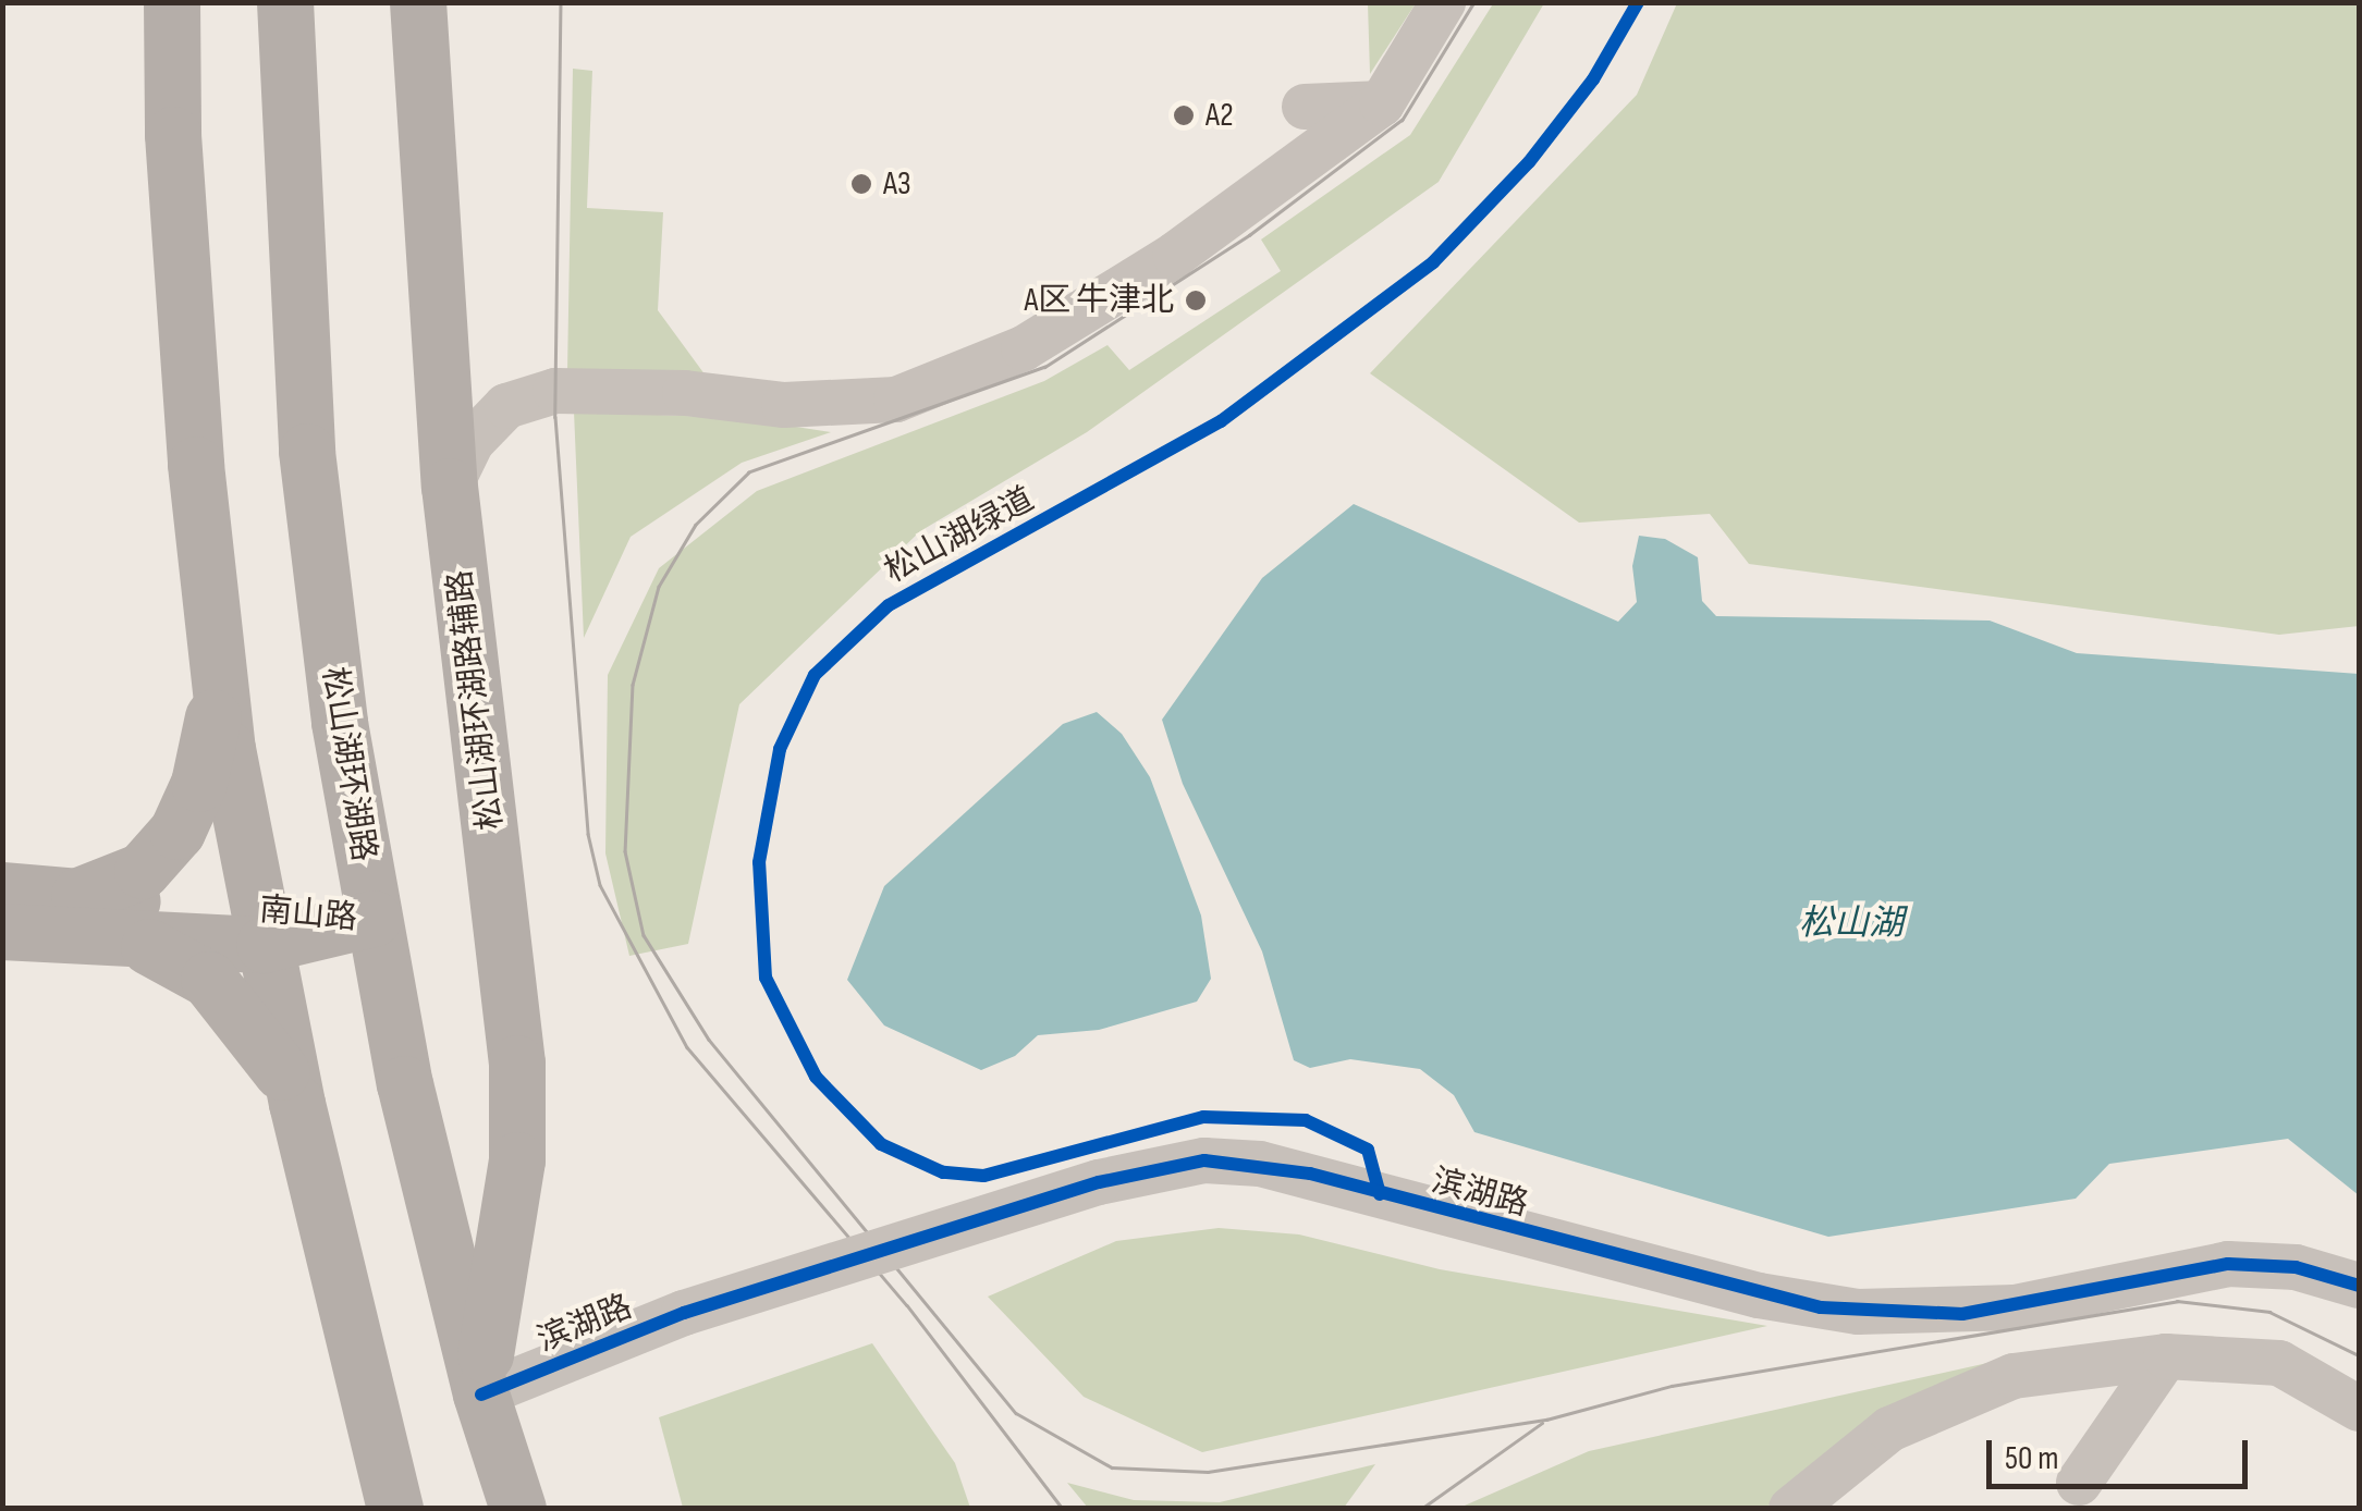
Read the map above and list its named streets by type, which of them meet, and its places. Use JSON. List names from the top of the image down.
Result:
{
  "streets": {
    "main road": ["松山湖环湖路辅路", "松山湖环湖路", "南山路"],
    "street": ["滨湖路"],
    "cycle path": ["松山湖绿道"]
  },
  "crossings": [
    ["松山湖环湖路辅路", "松山湖环湖路"],
    ["松山湖环湖路辅路", "滨湖路"],
    ["松山湖环湖路", "南山路"],
    ["松山湖环湖路", "滨湖路"]
  ],
  "water": ["松山湖"],
  "places": ["A2", "A3", "A区 牛津北"],
  "scale_bar": "50 m"
}
